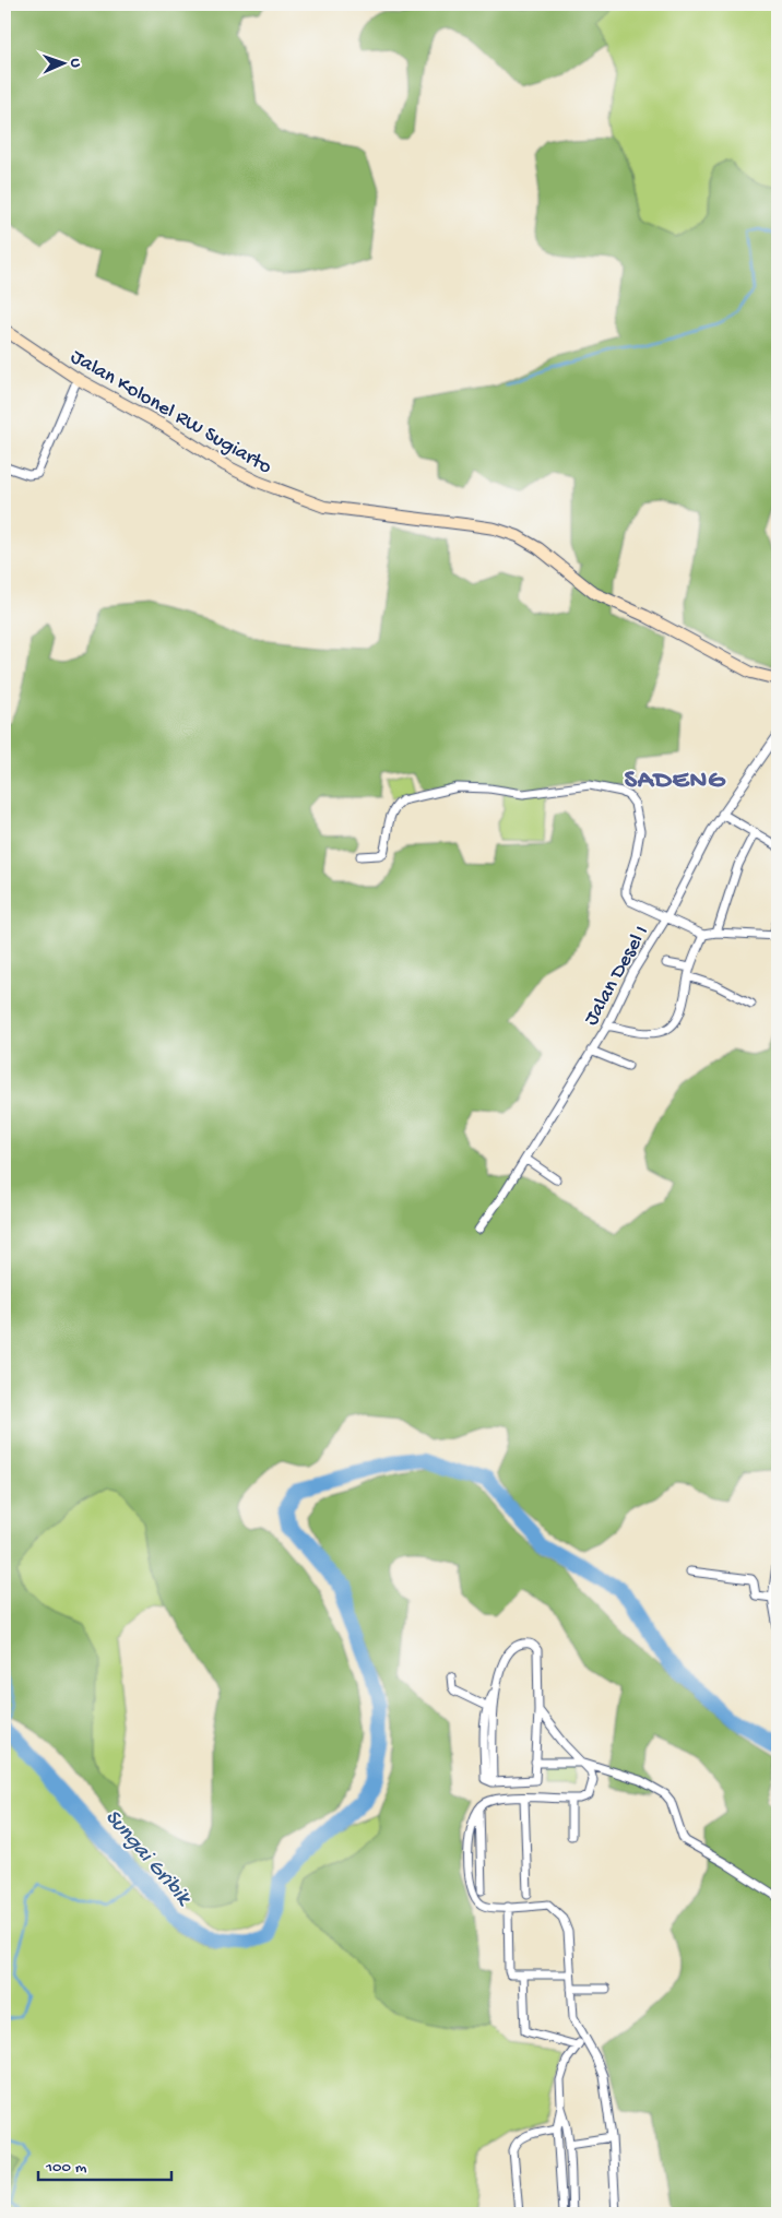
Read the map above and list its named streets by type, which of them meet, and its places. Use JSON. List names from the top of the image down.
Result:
{
  "streets": {
    "main road": ["Jalan Kolonel RW Sugiarto"],
    "street": ["Jalan Desel I"]
  },
  "districts": ["SADENG"],
  "water": ["Sungai Gribik"],
  "scale_bar": "100 m",
  "north": "right"
}
